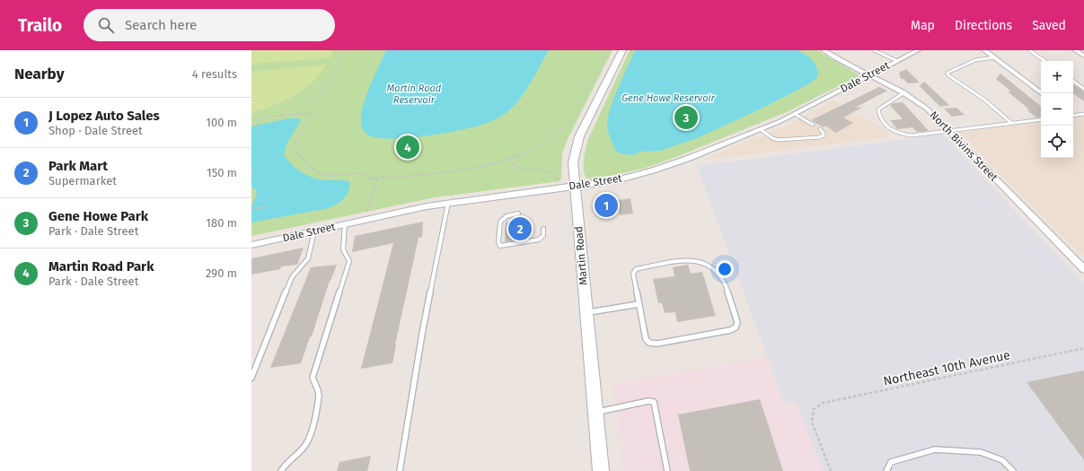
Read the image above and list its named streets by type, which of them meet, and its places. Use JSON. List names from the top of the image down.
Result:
{
  "streets": {
    "street": ["Dale Street", "North Bivins Street", "Martin Road"],
    "path": ["Northeast 10th Avenue"]
  },
  "crossings": [
    ["Dale Street", "North Bivins Street"],
    ["Dale Street", "Martin Road"]
  ],
  "water": ["Martin Road Reservoir", "Gene Howe Reservoir"],
  "page": {
    "header": "Trailo",
    "search": "Search here",
    "nav": ["Map", "Directions", "Saved"],
    "heading": ["Nearby", "4 results"],
    "map_buttons": ["+", "−"],
    "list": [
      {
        "mark": "1",
        "name": "J Lopez Auto Sales",
        "note": "Shop · Dale Street",
        "value": "100 m"
      },
      {
        "mark": "2",
        "name": "Park Mart",
        "note": "Supermarket",
        "value": "150 m"
      },
      {
        "mark": "3",
        "name": "Gene Howe Park",
        "note": "Park · Dale Street",
        "value": "180 m"
      },
      {
        "mark": "4",
        "name": "Martin Road Park",
        "note": "Park · Dale Street",
        "value": "290 m"
      }
    ],
    "pins": [
      "3",
      "4",
      "1",
      "2"
    ]
  }
}
